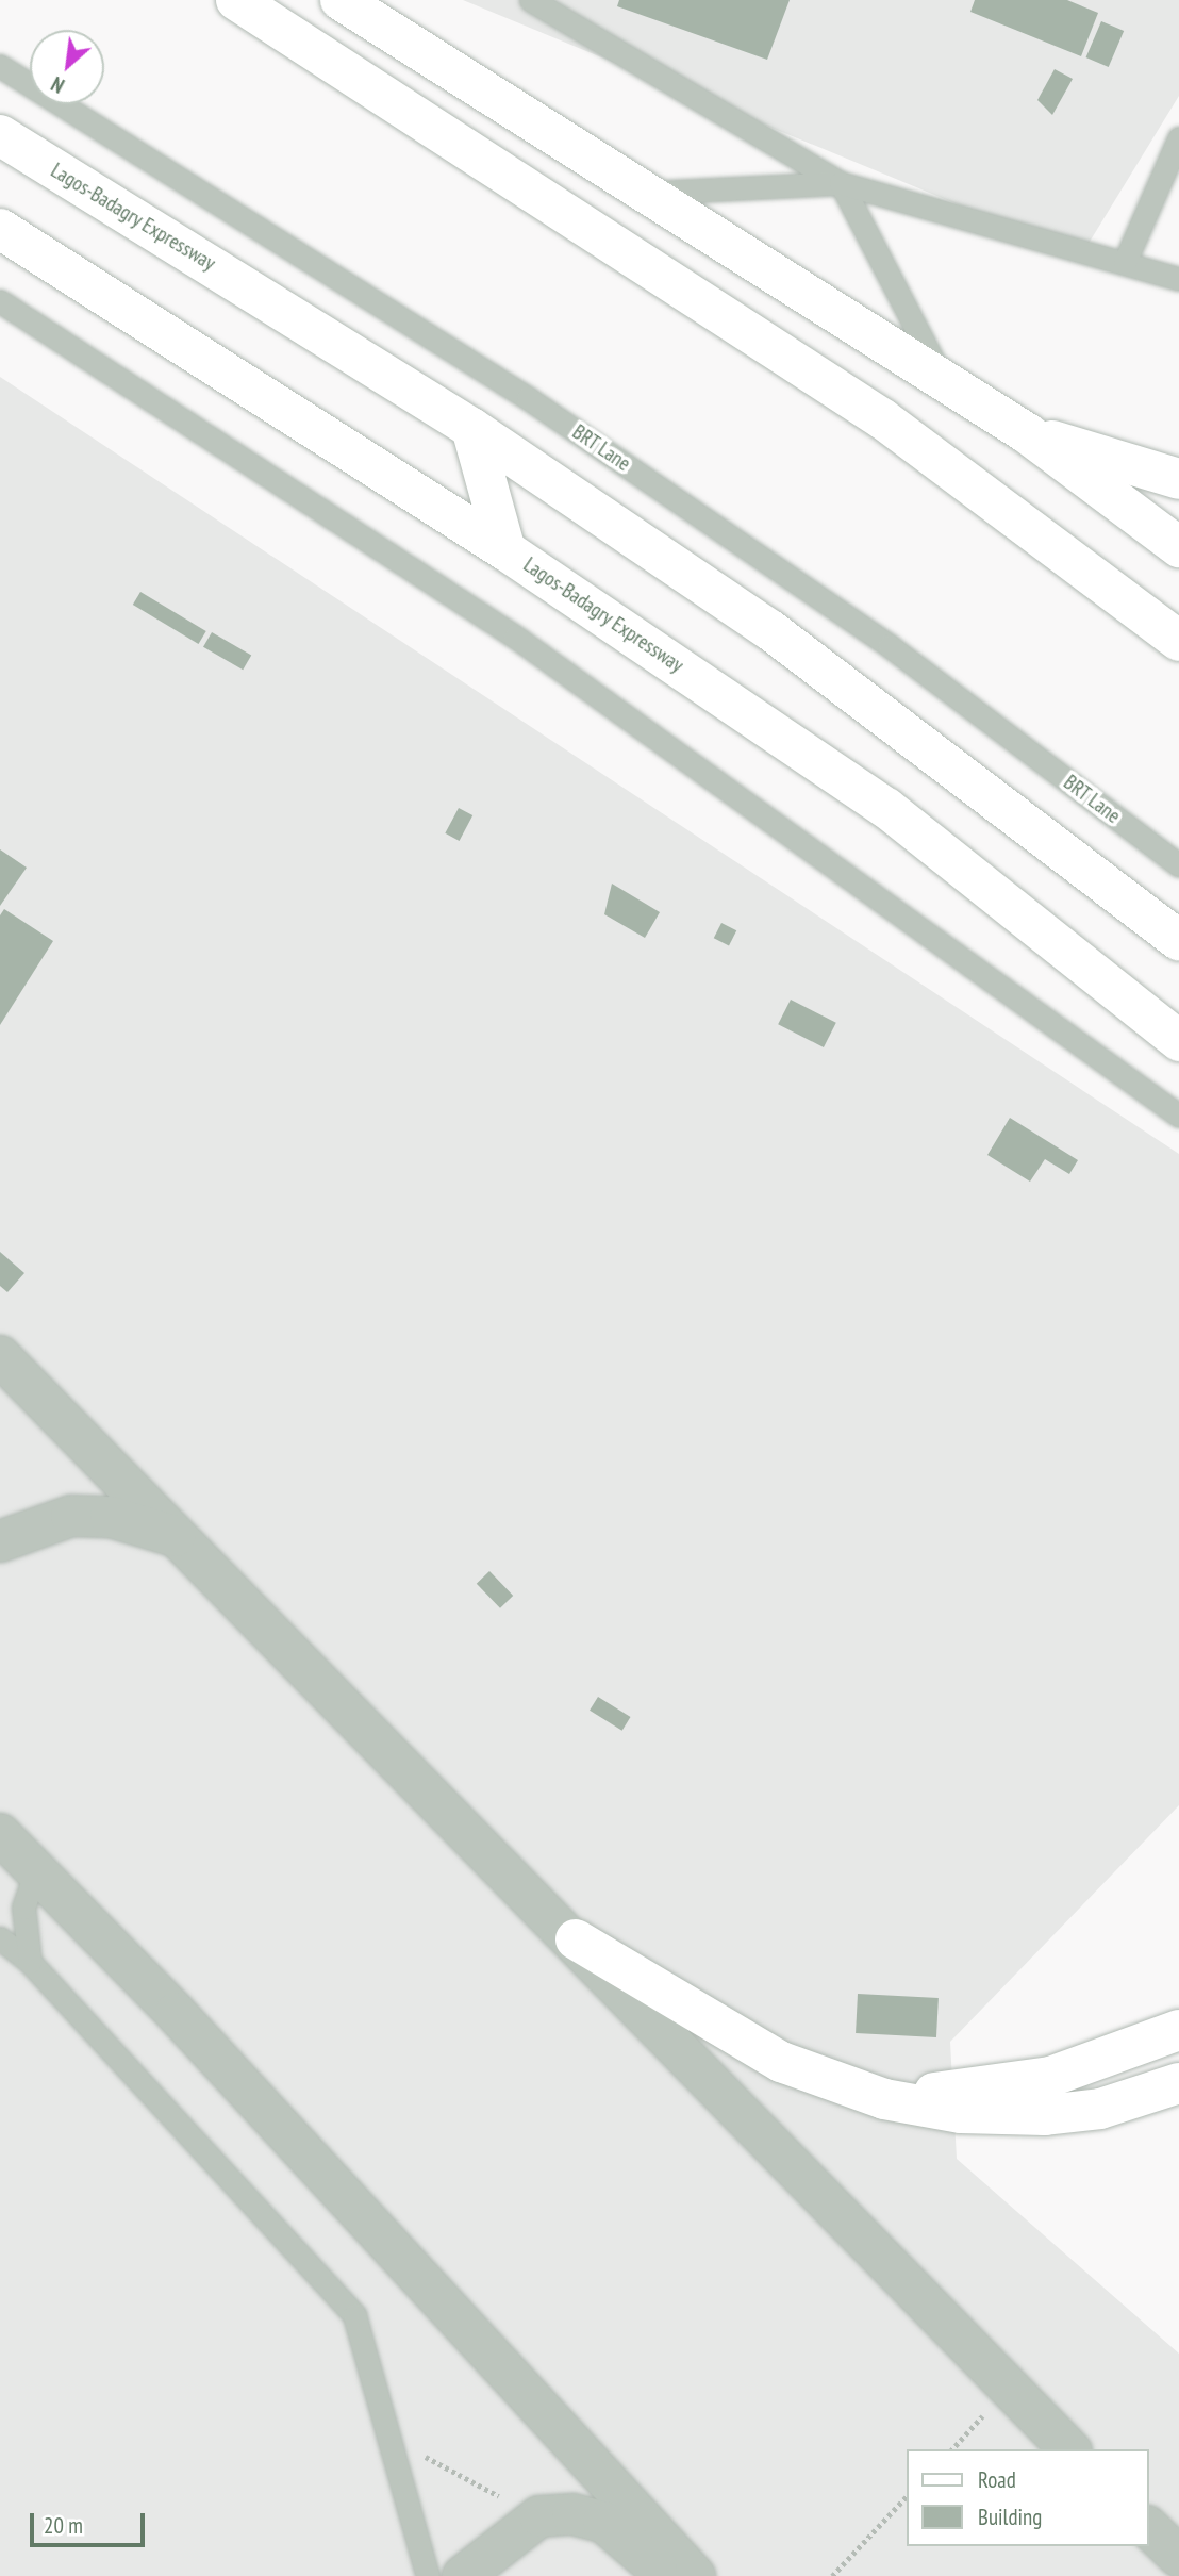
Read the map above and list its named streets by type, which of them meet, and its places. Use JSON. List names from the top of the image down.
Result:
{
  "streets": {
    "main road": ["Lagos-Badagry Expressway"],
    "lane": ["BRT Lane"]
  },
  "legend": ["Road", "Building"],
  "scale_bar": "20 m",
  "north": "bottom left"
}
